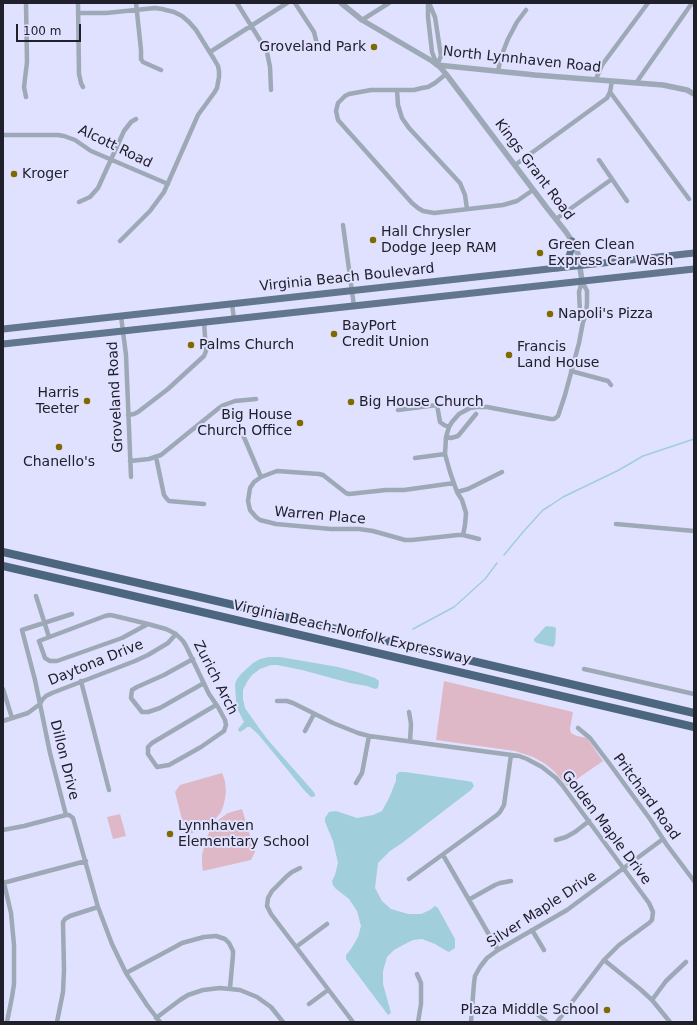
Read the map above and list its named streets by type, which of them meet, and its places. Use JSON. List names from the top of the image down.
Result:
{
  "streets": {
    "highway": ["Virginia Beach-Norfolk Expressway"],
    "main road": ["Virginia Beach Boulevard"],
    "street": [
      "North Lynnhaven Road",
      "Alcott Road",
      "Kings Grant Road",
      "Groveland Road",
      "Warren Place",
      "Daytona Drive",
      "Zurich Arch",
      "Dillon Drive",
      "Pritchard Road",
      "Golden Maple Drive",
      "Silver Maple Drive"
    ]
  },
  "crossings": [
    ["North Lynnhaven Road", "Kings Grant Road"],
    ["Kings Grant Road", "Virginia Beach Boulevard"],
    ["Virginia Beach Boulevard", "Groveland Road"],
    ["Daytona Drive", "Zurich Arch"],
    ["Daytona Drive", "Dillon Drive"],
    ["Pritchard Road", "Silver Maple Drive"],
    ["Golden Maple Drive", "Silver Maple Drive"]
  ],
  "places": [
    "Groveland Park",
    "Kroger",
    "Hall Chrysler Dodge Jeep RAM",
    "Green Clean Express Car Wash",
    "Napoli's Pizza",
    "BayPort Credit Union",
    "Palms Church",
    "Francis Land House",
    "Harris Teeter",
    "Big House Church",
    "Big House Church Office",
    "Chanello's",
    "Lynnhaven Elementary School",
    "Plaza Middle School"
  ],
  "scale_bar": "100 m"
}
